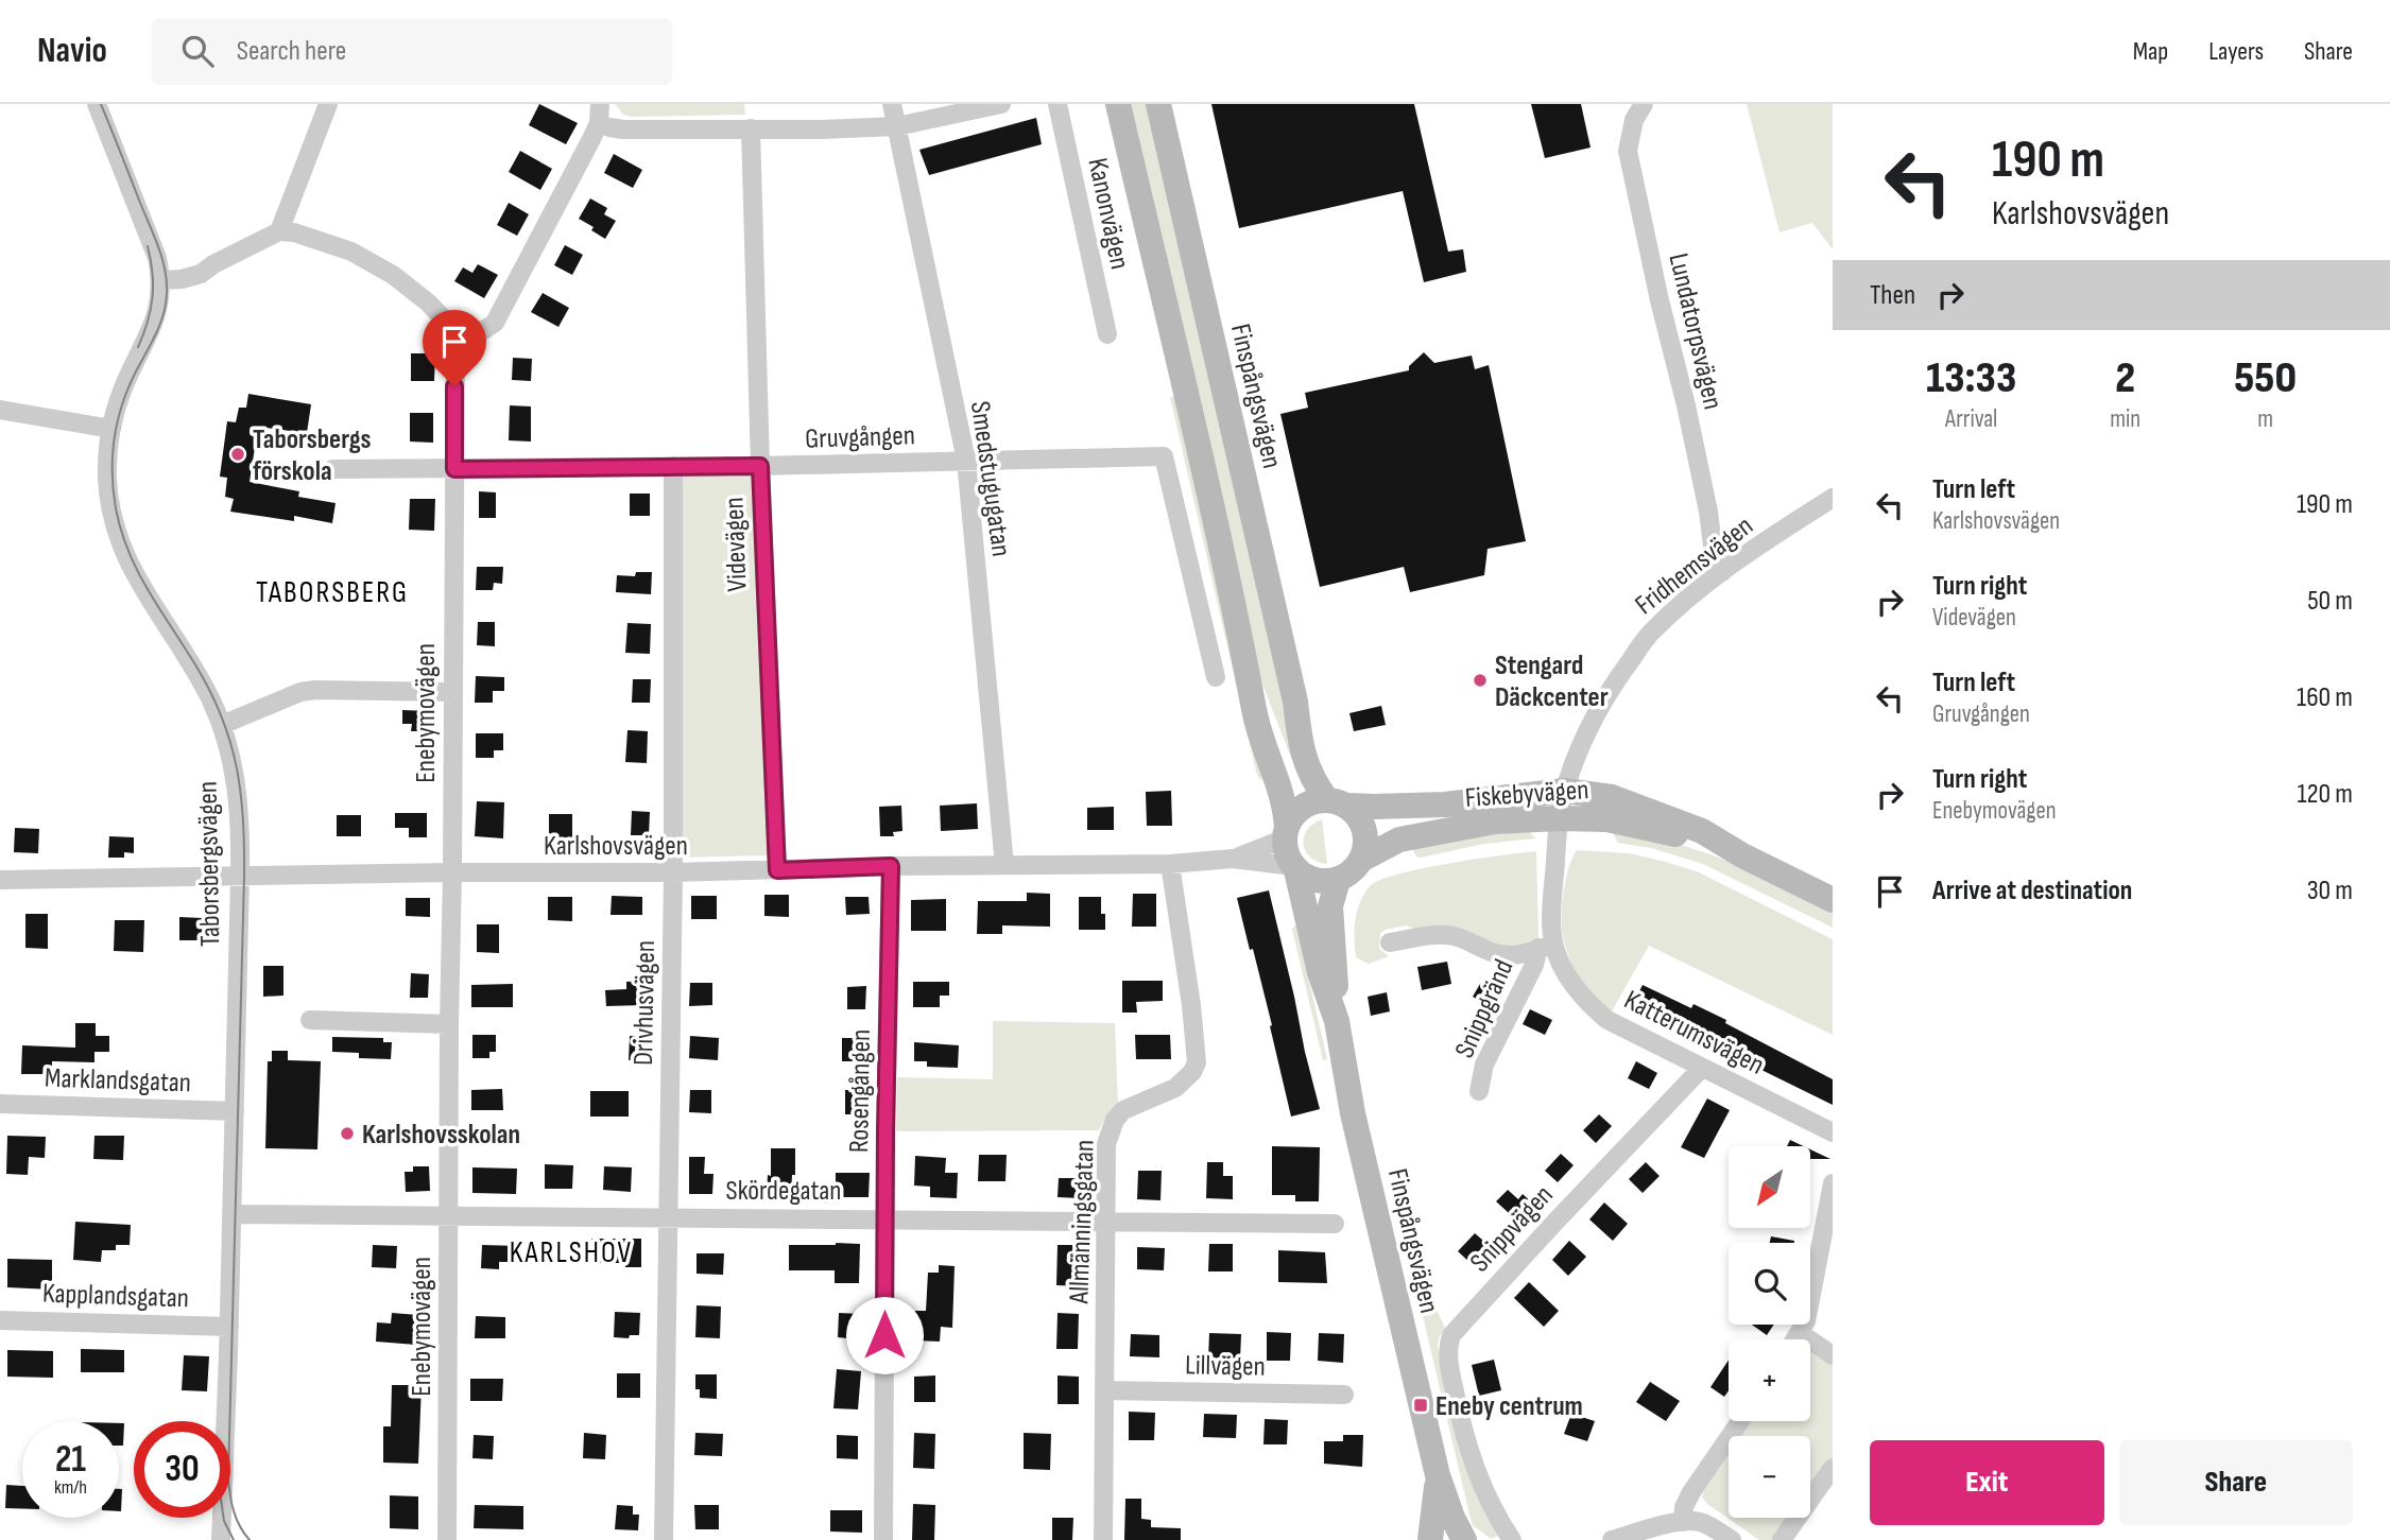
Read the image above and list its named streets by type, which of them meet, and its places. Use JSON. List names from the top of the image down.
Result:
{
  "streets": {
    "main road": ["Finspångsvägen", "Fiskebyvägen"],
    "street": [
      "Kanonvägen",
      "Lundatorpsvägen",
      "Gruvgången",
      "Smedstugugatan",
      "Videvägen",
      "Fridhemsvägen",
      "Enebymovägen",
      "Karlshovsvägen",
      "Taborsbergsvägen",
      "Drivhusvägen",
      "Snippgränd",
      "Katterumsvägen",
      "Marklandsgatan",
      "Rosengången",
      "Skördegatan",
      "Allmänningsgatan",
      "Snippvägen",
      "Kapplandsgatan",
      "Lillvägen"
    ]
  },
  "crossings": [
    ["Lundatorpsvägen", "Fridhemsvägen"],
    ["Finspångsvägen", "Fiskebyvägen"],
    ["Finspångsvägen", "Karlshovsvägen"],
    ["Gruvgången", "Smedstugugatan"],
    ["Gruvgången", "Videvägen"],
    ["Gruvgången", "Enebymovägen"],
    ["Gruvgången", "Drivhusvägen"],
    ["Smedstugugatan", "Karlshovsvägen"],
    ["Videvägen", "Karlshovsvägen"],
    ["Fridhemsvägen", "Fiskebyvägen"],
    ["Fridhemsvägen", "Katterumsvägen"],
    ["Enebymovägen", "Karlshovsvägen"],
    ["Enebymovägen", "Skördegatan"],
    ["Fiskebyvägen", "Karlshovsvägen"],
    ["Fiskebyvägen", "Katterumsvägen"],
    ["Karlshovsvägen", "Taborsbergsvägen"],
    ["Karlshovsvägen", "Drivhusvägen"],
    ["Karlshovsvägen", "Rosengången"],
    ["Karlshovsvägen", "Allmänningsgatan"],
    ["Taborsbergsvägen", "Marklandsgatan"],
    ["Taborsbergsvägen", "Skördegatan"],
    ["Taborsbergsvägen", "Kapplandsgatan"],
    ["Drivhusvägen", "Skördegatan"],
    ["Snippgränd", "Katterumsvägen"],
    ["Katterumsvägen", "Snippvägen"],
    ["Rosengången", "Skördegatan"],
    ["Skördegatan", "Allmänningsgatan"],
    ["Allmänningsgatan", "Lillvägen"]
  ],
  "districts": ["TABORSBERG", "KARLSHOV"],
  "places": {
    "other": ["Taborsbergs förskola", "Stengard Däckcenter", "Karlshovsskolan"],
    "transit": ["Eneby centrum"]
  },
  "north": "bottom left",
  "page": {
    "header": "Navio",
    "search": "Search here",
    "nav": ["Map", "Layers", "Share"],
    "turn": ["190 m", "Karlshovsvägen"],
    "then": "Then",
    "eta": [
      "13:33",
      "Arrival",
      "2",
      "min",
      "550",
      "m"
    ],
    "list": [
      {
        "name": "Turn left",
        "note": "Karlshovsvägen",
        "value": "190 m"
      },
      {
        "name": "Turn right",
        "note": "Videvägen",
        "value": "50 m"
      },
      {
        "name": "Turn left",
        "note": "Gruvgången",
        "value": "160 m"
      },
      {
        "name": "Turn right",
        "note": "Enebymovägen",
        "value": "120 m"
      },
      {
        "name": "Arrive at destination",
        "value": "30 m"
      }
    ],
    "map_buttons": ["+", "−"],
    "speed": "21 km/h",
    "limit": "30",
    "buttons": ["Exit", "Share"]
  }
}
